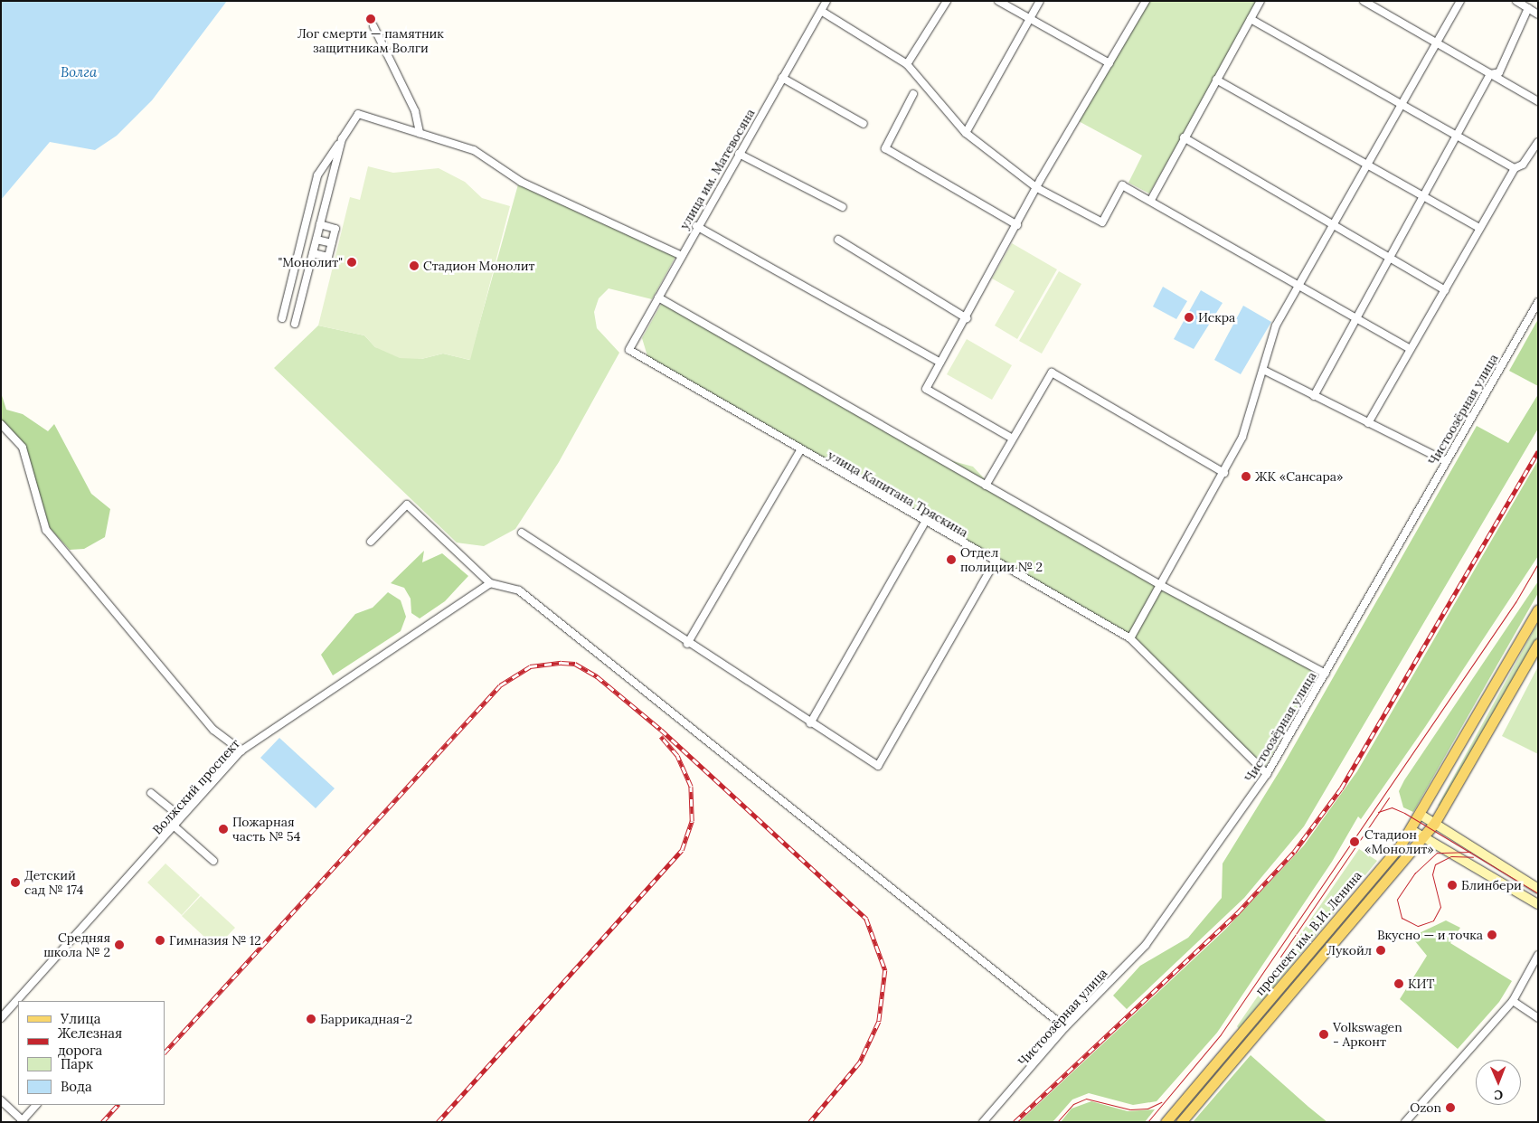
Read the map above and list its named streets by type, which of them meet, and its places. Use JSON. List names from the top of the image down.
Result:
{
  "streets": {
    "main road": ["проспект им. В.И. Ленина"],
    "street": [
      "улица им. Матевосяна",
      "Чистоозёрная улица",
      "улица Капитана Тряскина",
      "Волжский проспект"
    ]
  },
  "crossings": [
    ["улица им. Матевосяна", "улица Капитана Тряскина"],
    ["Чистоозёрная улица", "улица Капитана Тряскина"]
  ],
  "water": ["Волга"],
  "places": [
    "Лог смерти — памятник защитникам Волги",
    "\"Монолит\"",
    "Стадион Монолит",
    "Искра",
    "ЖК «Сансара»",
    "Отдел полиции № 2",
    "Пожарная часть № 54",
    "Стадион «Монолит»",
    "Детский сад № 174",
    "Блинбери",
    "Вкусно — и точка",
    "Гимназия № 12",
    "Средняя школа № 2",
    "Лукойл",
    "КИТ",
    "Баррикадная-2",
    "Volkswagen - Арконт",
    "Ozon"
  ],
  "legend": [
    "Улица",
    "Железная дорога",
    "Парк",
    "Вода"
  ],
  "north": "bottom"
}
